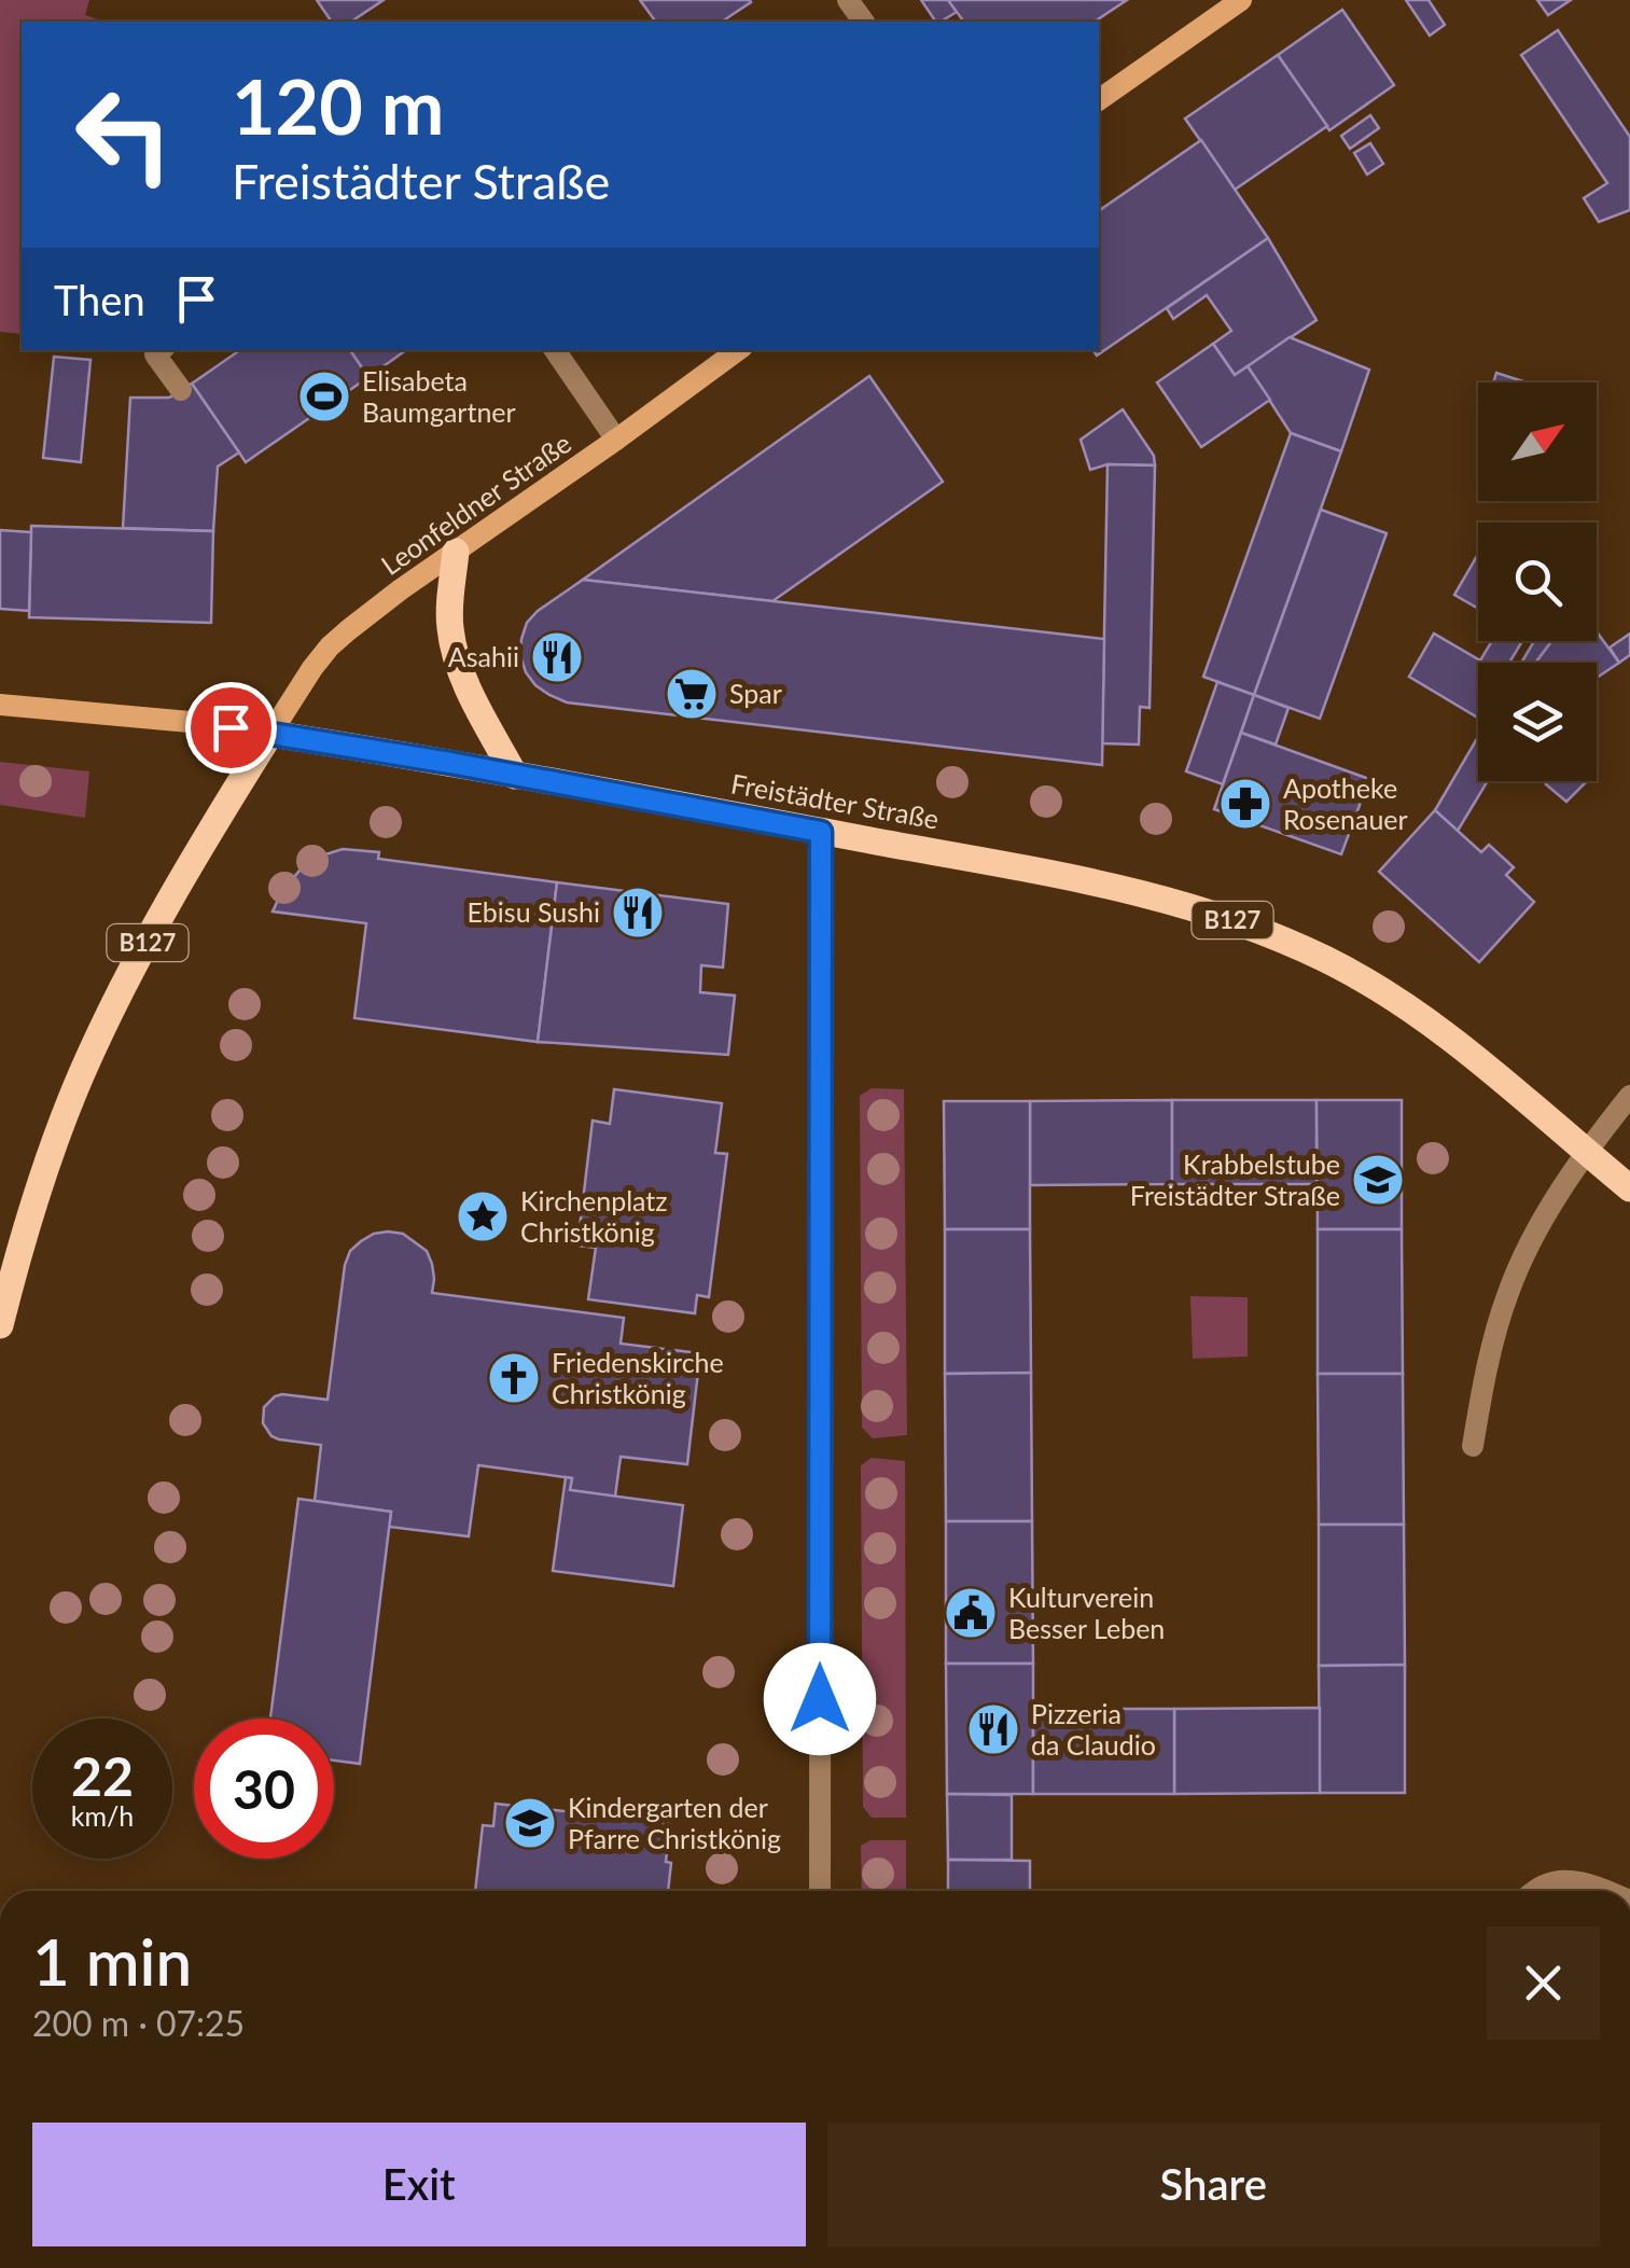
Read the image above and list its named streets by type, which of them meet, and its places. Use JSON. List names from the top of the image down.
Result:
{
  "streets": {
    "main road": ["Leonfeldner Straße", "Freistädter Straße", "B127"]
  },
  "crossings": [
    ["Leonfeldner Straße", "Freistädter Straße"],
    ["Leonfeldner Straße", "B127"],
    ["Freistädter Straße", "B127"]
  ],
  "places": {
    "sports": ["Elisabeta Baumgartner"],
    "restaurant": ["Asahii", "Ebisu Sushi", "Pizzeria da Claudio"],
    "supermarket": ["Spar"],
    "pharmacy": ["Apotheke Rosenauer"],
    "school or university": ["Krabbelstube Freistädter Straße", "Kindergarten der Pfarre Christkönig"],
    "place": ["Kirchenplatz Christkönig"],
    "church": ["Friedenskirche Christkönig"],
    "public building": ["Kulturverein Besser Leben"]
  },
  "north": "top right",
  "page": {
    "turn": ["120 m", "Freistädter Straße"],
    "then": "Then",
    "speed": "22 km/h",
    "limit": "30",
    "heading": ["1 min", "200 m · 07:25"],
    "buttons": ["Exit", "Share"]
  }
}
